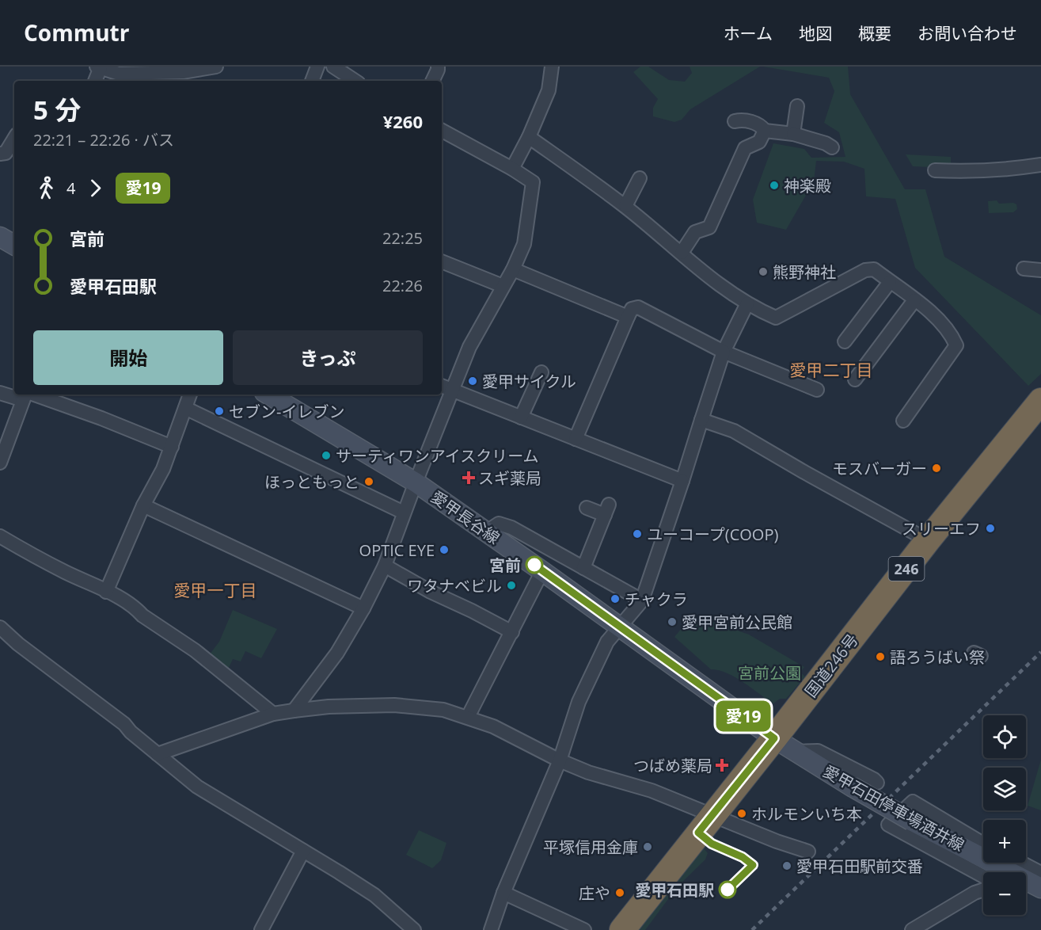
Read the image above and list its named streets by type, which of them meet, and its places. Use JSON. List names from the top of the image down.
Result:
{
  "streets": {
    "highway": ["246", "国道246号"],
    "street": ["愛甲長谷線", "愛甲石田停車場酒井線"]
  },
  "crossings": [
    ["愛甲長谷線", "国道246号"],
    ["愛甲長谷線", "愛甲石田停車場酒井線"],
    ["国道246号", "愛甲石田停車場酒井線"]
  ],
  "districts": ["愛甲二丁目", "愛甲一丁目"],
  "parks": ["宮前公園"],
  "places": {
    "other": [
      "神楽殿",
      "熊野神社",
      "愛甲サイクル",
      "セブン-イレブン",
      "サーティワンアイスクリーム",
      "モスバーガー",
      "ほっともっと",
      "スリーエフ",
      "ユーコープ(COOP)",
      "OPTIC EYE",
      "宮前",
      "ワタナベビル",
      "チャクラ",
      "愛甲宮前公民館",
      "語ろうばい祭",
      "ホルモンいち本",
      "平塚信用金庫",
      "愛甲石田駅前交番",
      "愛甲石田駅",
      "庄や"
    ],
    "health": ["スギ薬局", "つばめ薬局"]
  },
  "lines": ["bus line 愛19"],
  "page": {
    "header": "Commutr",
    "nav": [
      "ホーム",
      "地図",
      "概要",
      "お問い合わせ"
    ],
    "on_map": "愛19",
    "heading": ["5 分", "22:21 – 22:26 · バス", "¥260"],
    "legs": ["4", "愛19"],
    "list": [
      {
        "name": "宮前",
        "value": "22:25"
      },
      {
        "name": "愛甲石田駅",
        "value": "22:26"
      }
    ],
    "buttons": ["開始", "きっぷ"],
    "map_buttons": ["+", "−"]
  }
}
